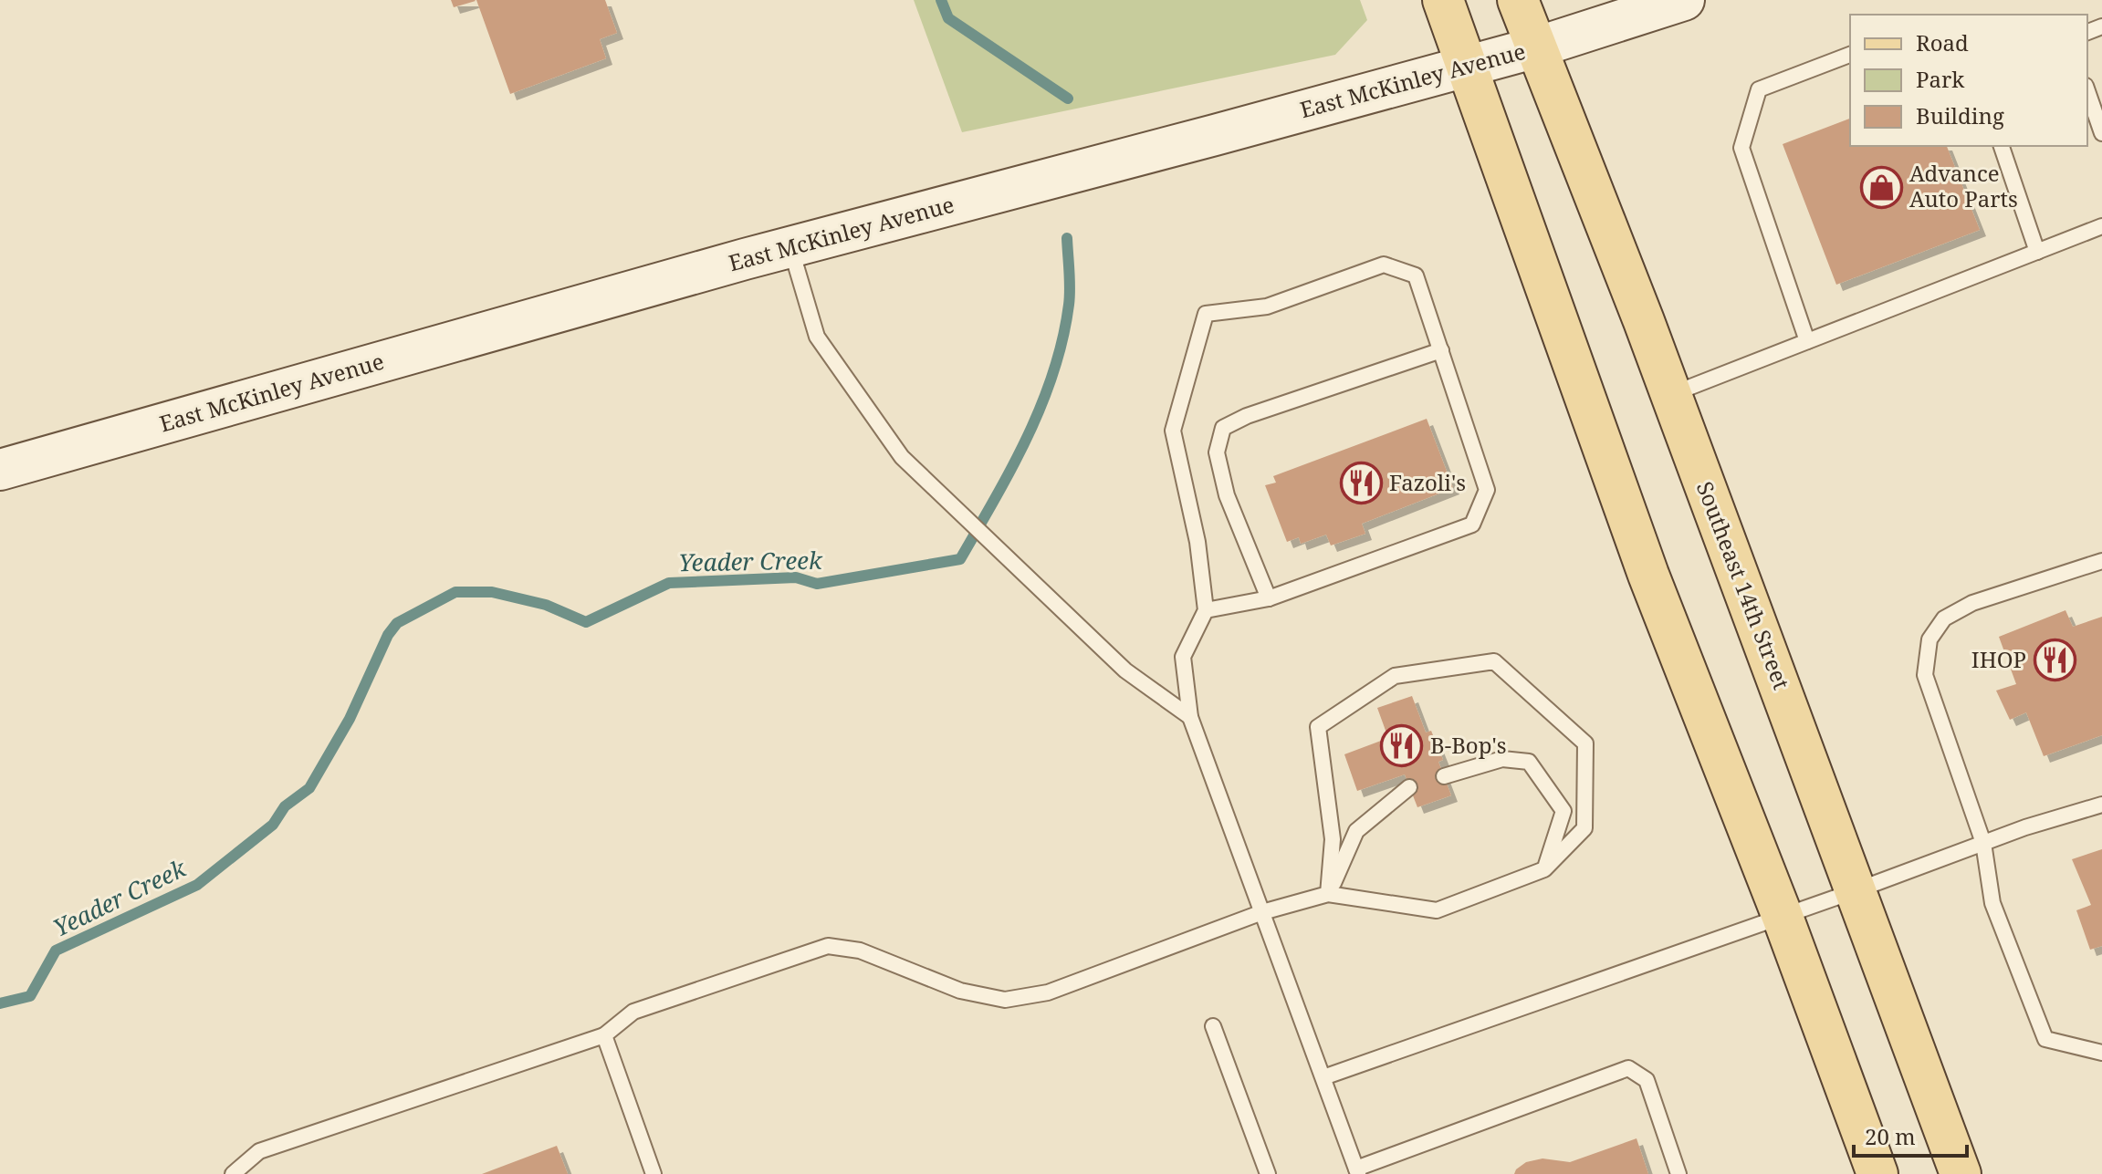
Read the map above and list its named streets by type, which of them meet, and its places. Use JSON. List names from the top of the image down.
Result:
{
  "streets": {
    "main road": ["East McKinley Avenue", "Southeast 14th Street"]
  },
  "crossings": [
    ["East McKinley Avenue", "Southeast 14th Street"]
  ],
  "water": ["Yeader Creek"],
  "places": {
    "shop": ["Advance Auto Parts"],
    "restaurant": ["Fazoli's", "IHOP", "B-Bop's"]
  },
  "legend": ["Road", "Park", "Building"],
  "scale_bar": "20 m"
}
